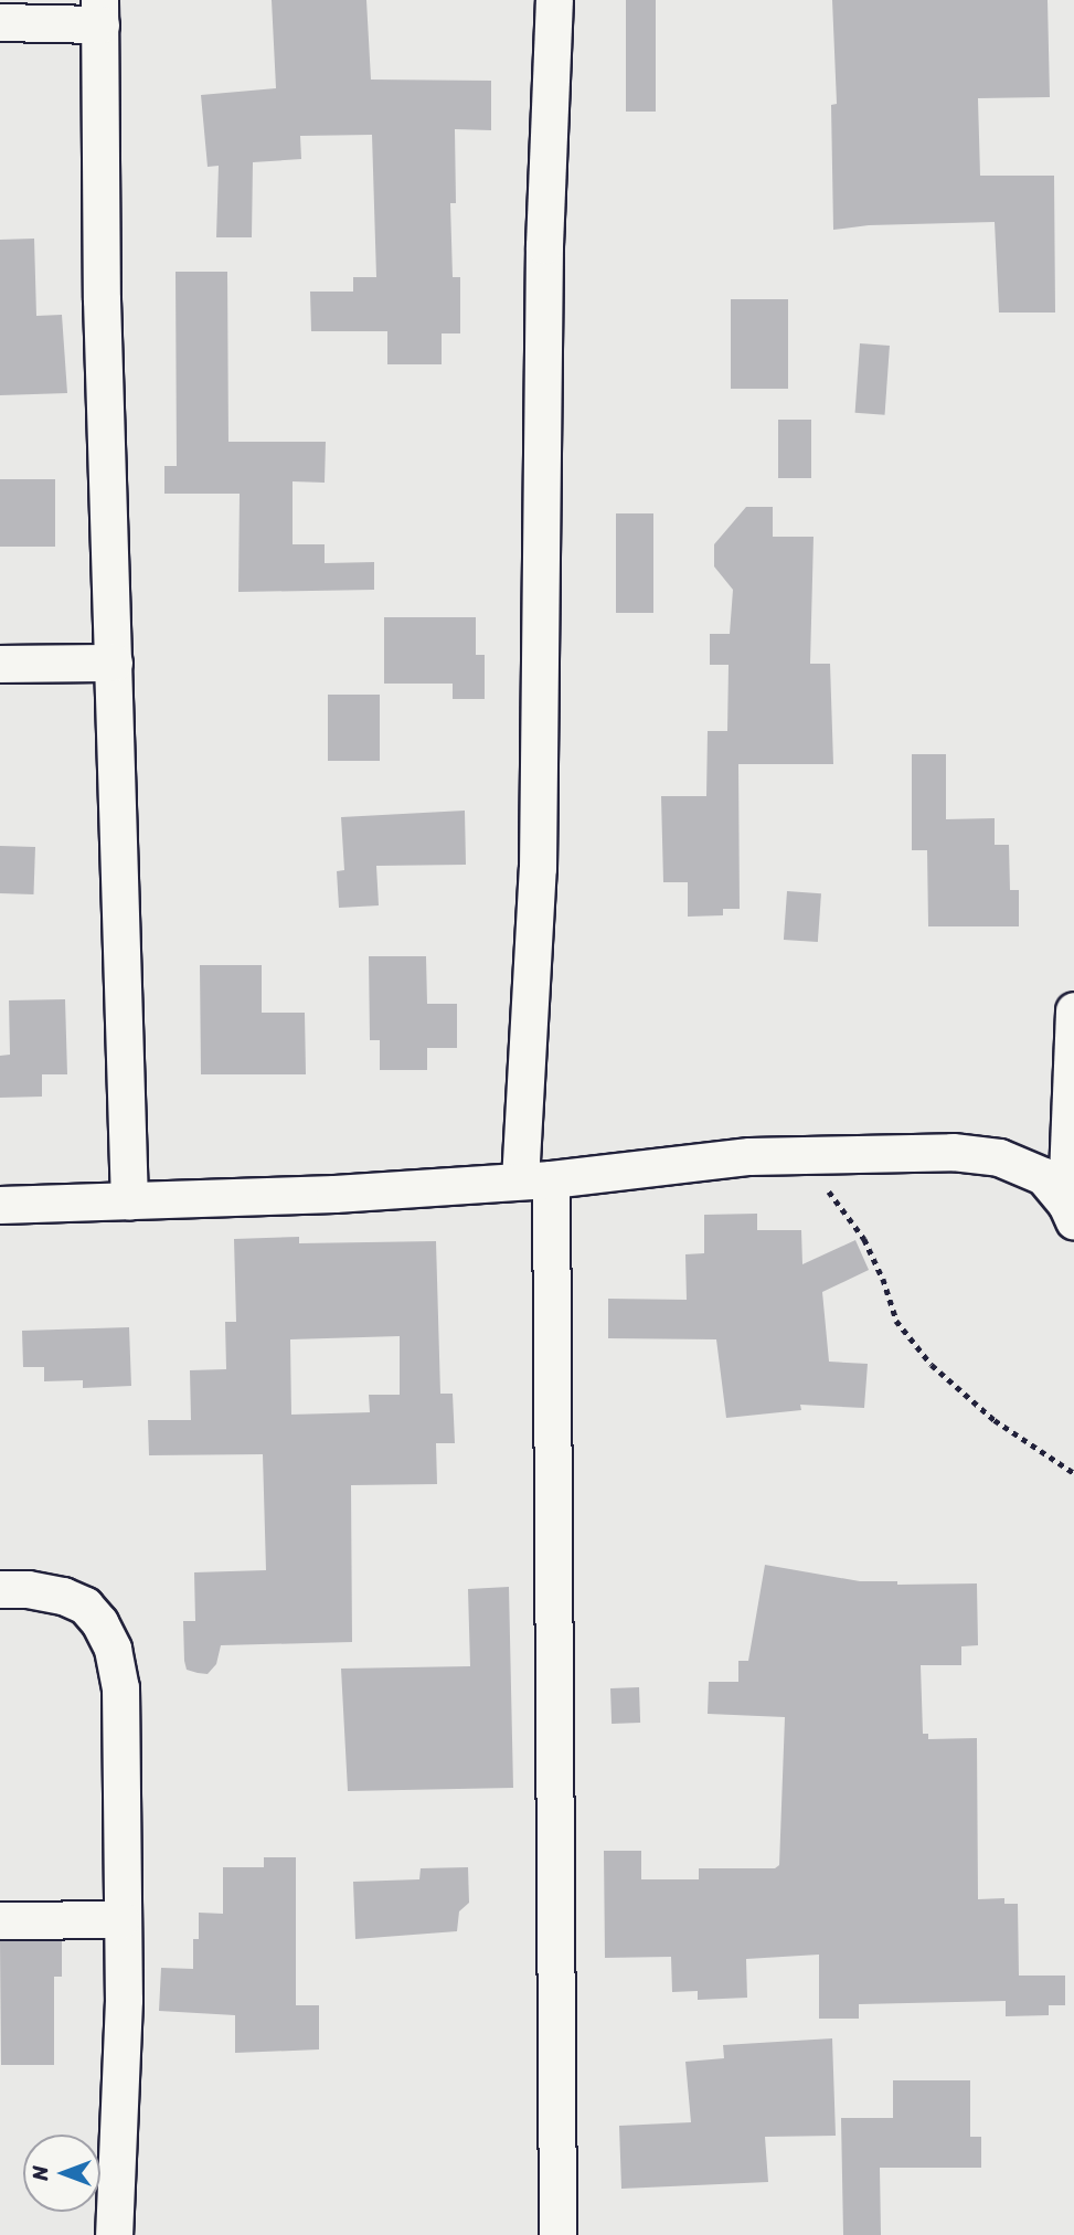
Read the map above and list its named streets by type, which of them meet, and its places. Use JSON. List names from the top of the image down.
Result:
{
  "north": "left"
}
